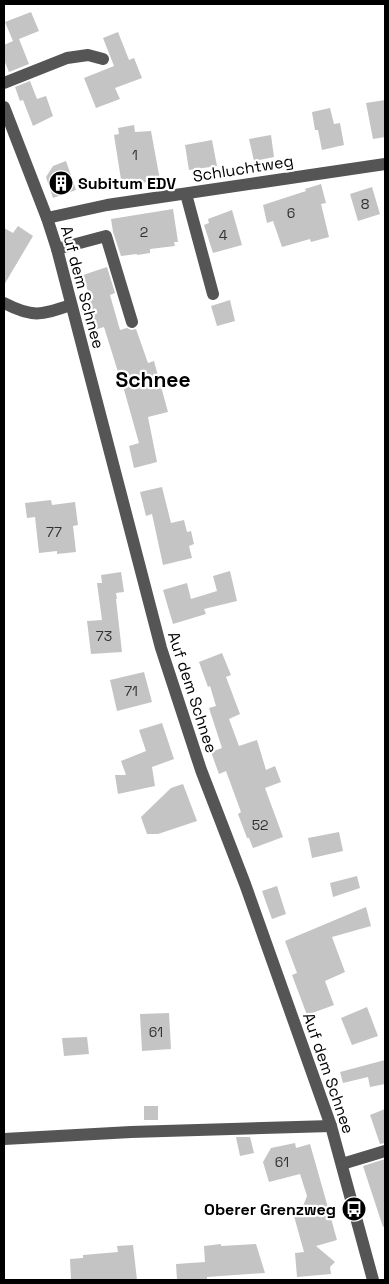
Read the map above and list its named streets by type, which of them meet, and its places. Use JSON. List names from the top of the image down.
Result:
{
  "streets": {
    "street": ["Schluchtweg", "Auf dem Schnee"]
  },
  "crossings": [
    ["Schluchtweg", "Auf dem Schnee"]
  ],
  "districts": ["Schnee"],
  "places": {
    "building": ["Subitum EDV"],
    "bus stop": ["Oberer Grenzweg"]
  },
  "house_numbers": [
    "1",
    "8",
    "6",
    "2",
    "4",
    "77",
    "73",
    "71",
    "52",
    "61",
    "61"
  ]
}
